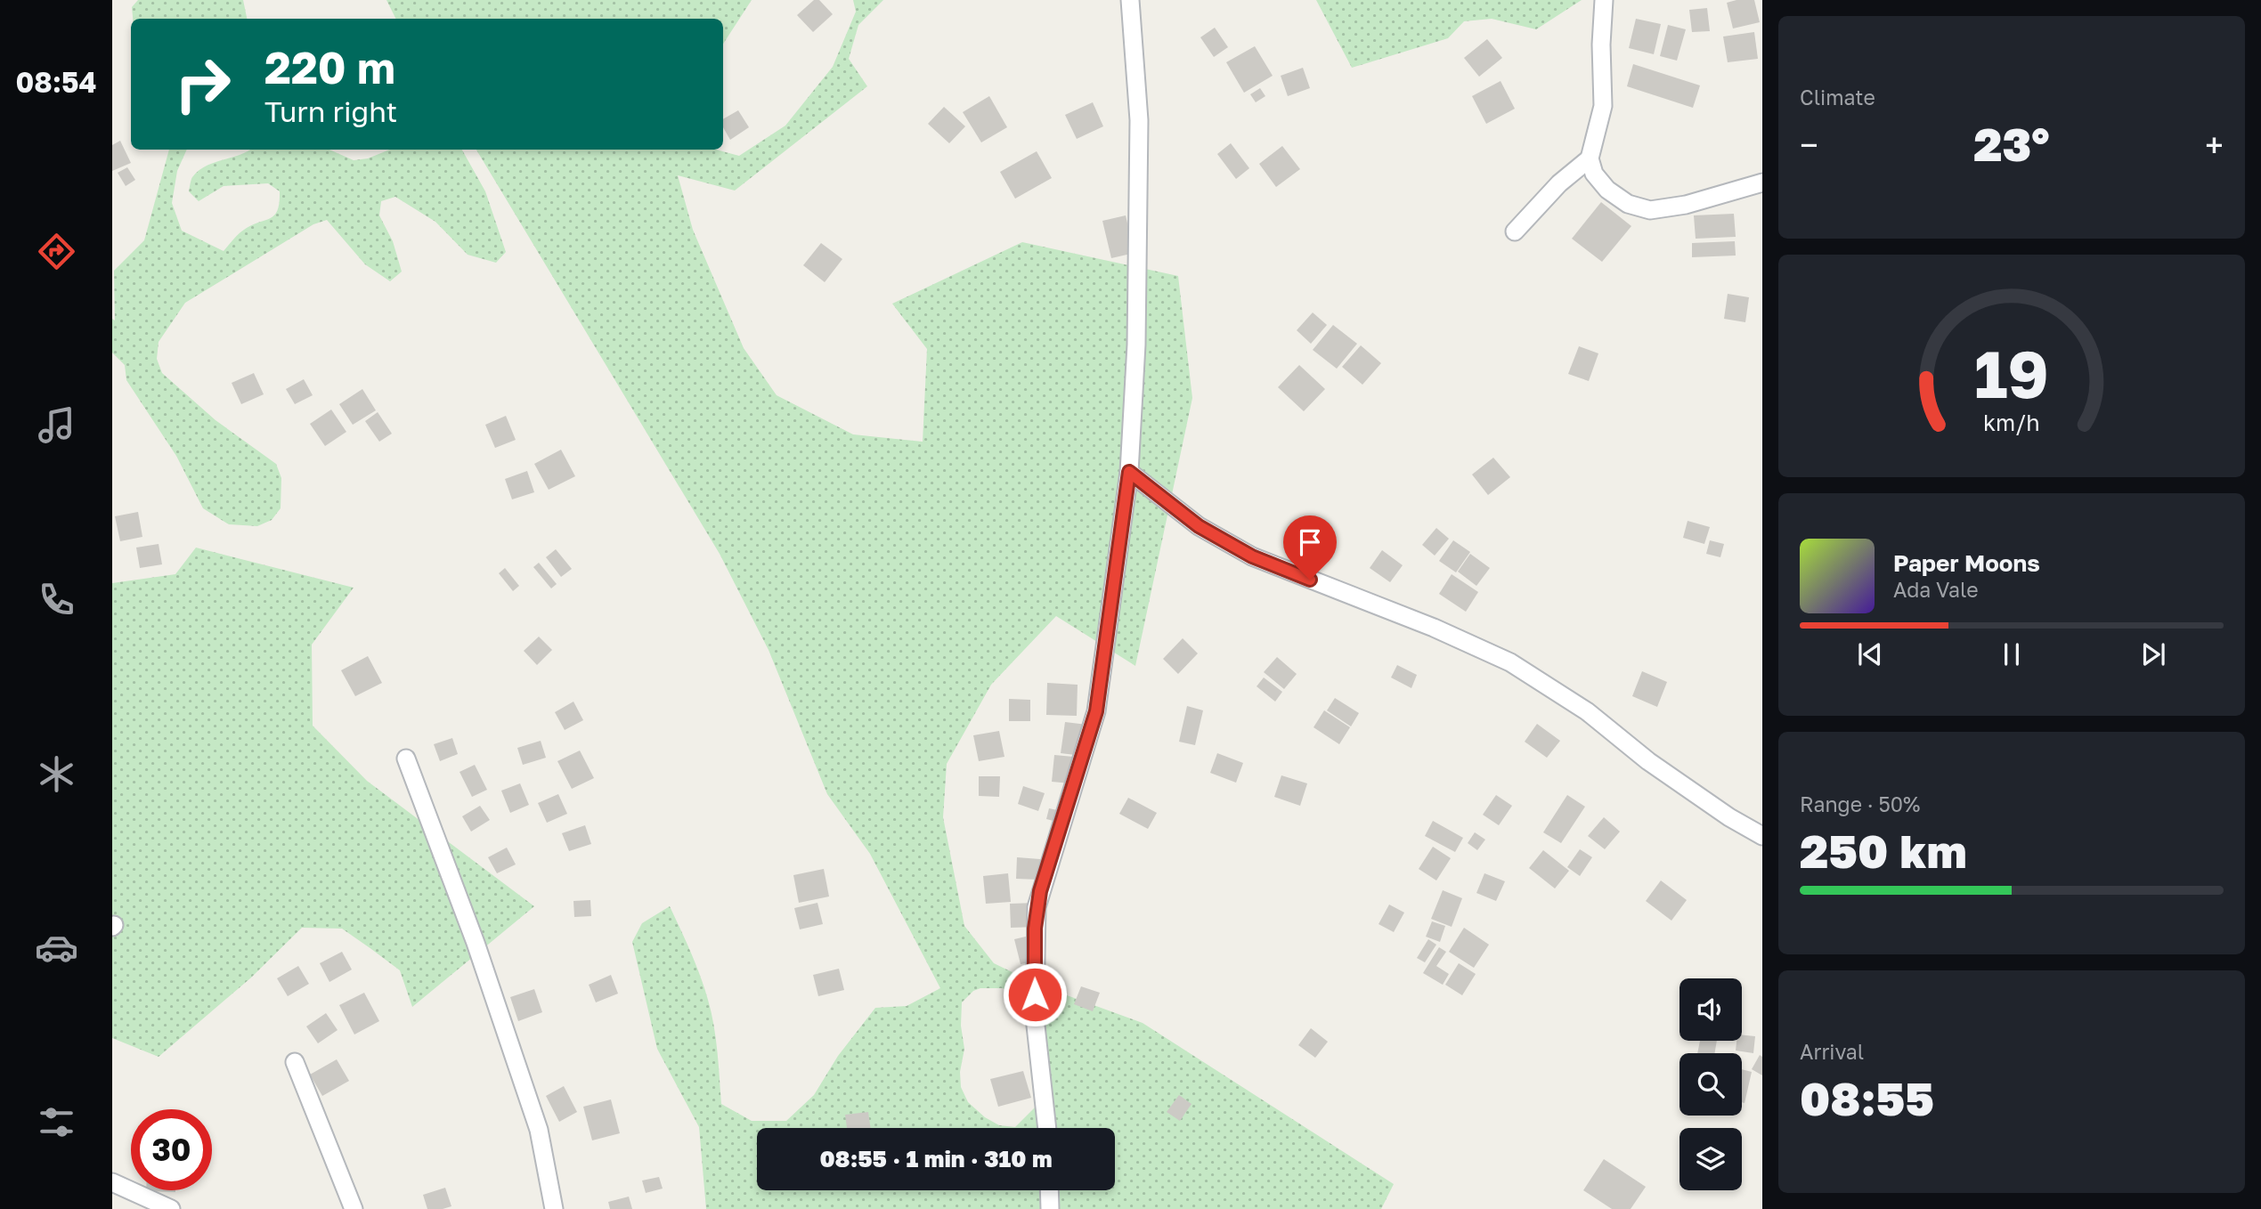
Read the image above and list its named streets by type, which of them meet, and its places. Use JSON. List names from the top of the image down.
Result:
{
  "page": {
    "tabs": "08:54",
    "tile": [
      "Climate",
      ["Range · 50%", "250 km"],
      ["Arrival", "08:55"]
    ],
    "turn": ["220 m", "Turn right"],
    "heat": ["−", "23°", "+"],
    "song": ["Paper Moons", "Ada Vale"],
    "limit": "30",
    "trip": "08:55 · 1 min · 310 m",
    "gauge": ["19", "km/h"]
  }
}
